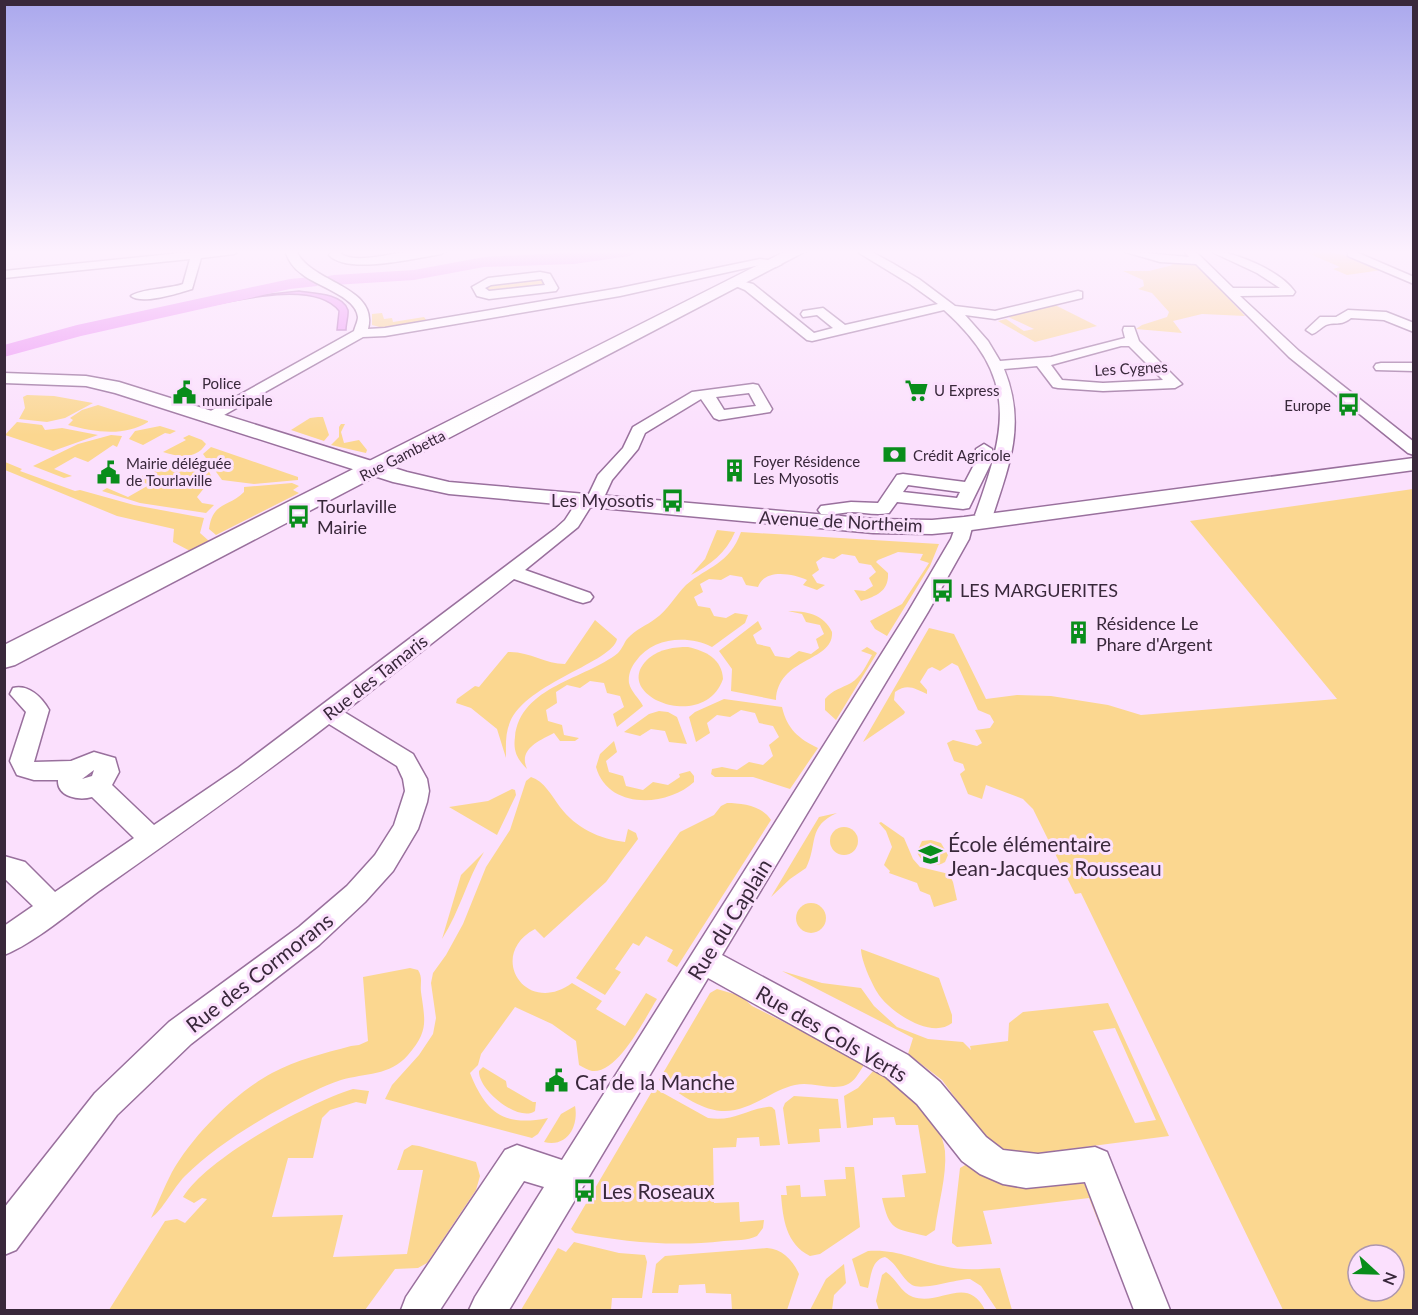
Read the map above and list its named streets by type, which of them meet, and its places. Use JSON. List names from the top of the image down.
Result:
{
  "streets": {
    "main road": ["Rue Gambetta"],
    "street": [
      "Les Cygnes",
      "Avenue de Northeim",
      "Rue des Tamaris",
      "Rue du Caplain",
      "Rue des Cormorans",
      "Rue des Cols Verts"
    ]
  },
  "crossings": [
    ["Les Cygnes", "Rue du Caplain"],
    ["Rue Gambetta", "Avenue de Northeim"],
    ["Avenue de Northeim", "Rue des Tamaris"],
    ["Avenue de Northeim", "Rue du Caplain"],
    ["Rue des Tamaris", "Rue des Cormorans"],
    ["Rue du Caplain", "Rue des Cols Verts"]
  ],
  "places": {
    "supermarket": ["U Express"],
    "public building": ["Police municipale", "Mairie déléguée de Tourlaville", "Caf de la Manche"],
    "bus stop": [
      "Europe",
      "Les Myosotis",
      "Tourlaville Mairie",
      "LES MARGUERITES",
      "Les Roseaux"
    ],
    "bank": ["Crédit Agricole"],
    "building": ["Foyer Résidence Les Myosotis", "Résidence Le Phare d'Argent"],
    "school or university": ["École élémentaire Jean-Jacques Rousseau"]
  },
  "north": "right"
}
